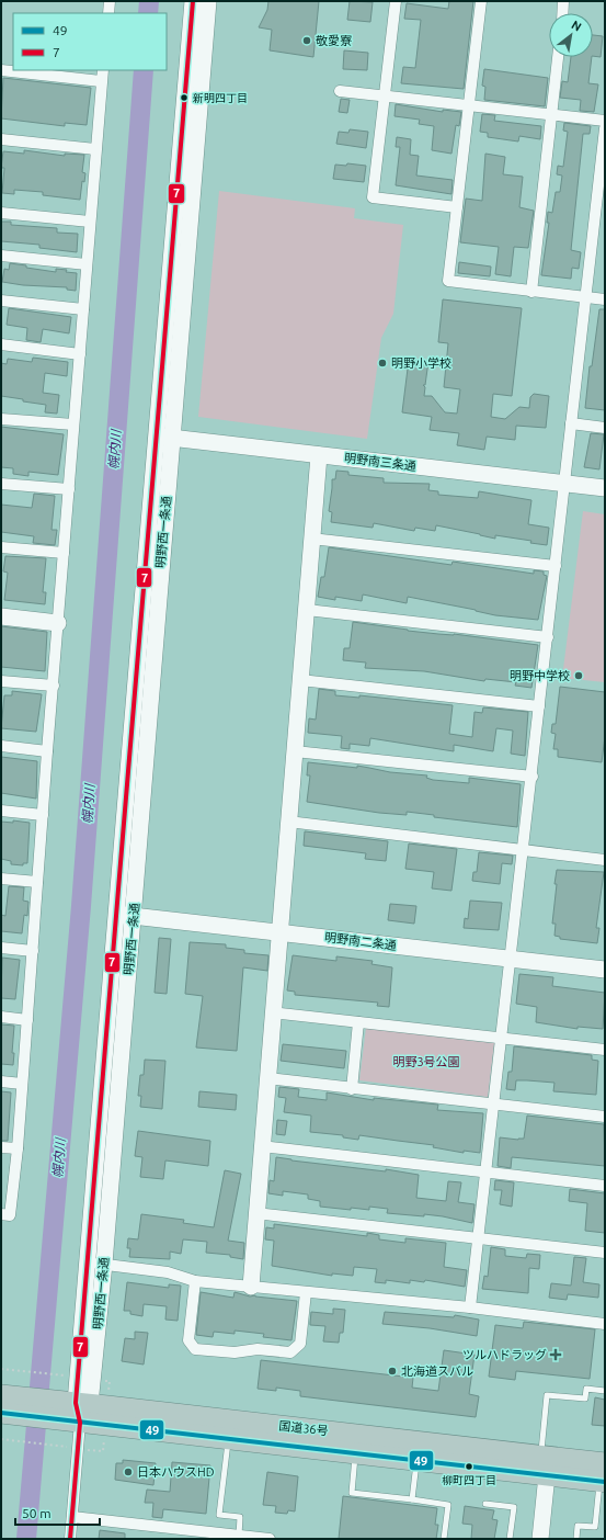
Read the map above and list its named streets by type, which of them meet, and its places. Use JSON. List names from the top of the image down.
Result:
{
  "streets": {
    "highway": ["国道36号"],
    "street": ["明野南三条通", "明野西一条通", "明野南二条通"]
  },
  "crossings": [
    ["明野南三条通", "明野西一条通"],
    ["明野西一条通", "明野南二条通"],
    ["明野西一条通", "国道36号"]
  ],
  "water": ["幌内川"],
  "parks": ["明野3号公園"],
  "places": {
    "other": [
      "敬愛寮",
      "新明四丁目",
      "明野小学校",
      "明野中学校",
      "北海道スバル",
      "柳町四丁目",
      "日本ハウスHD"
    ],
    "health": ["ツルハドラッグ"]
  },
  "lines": ["transit line 7", "transit line 49"],
  "legend": ["49", "7"],
  "scale_bar": "50 m",
  "north": "top right"
}
